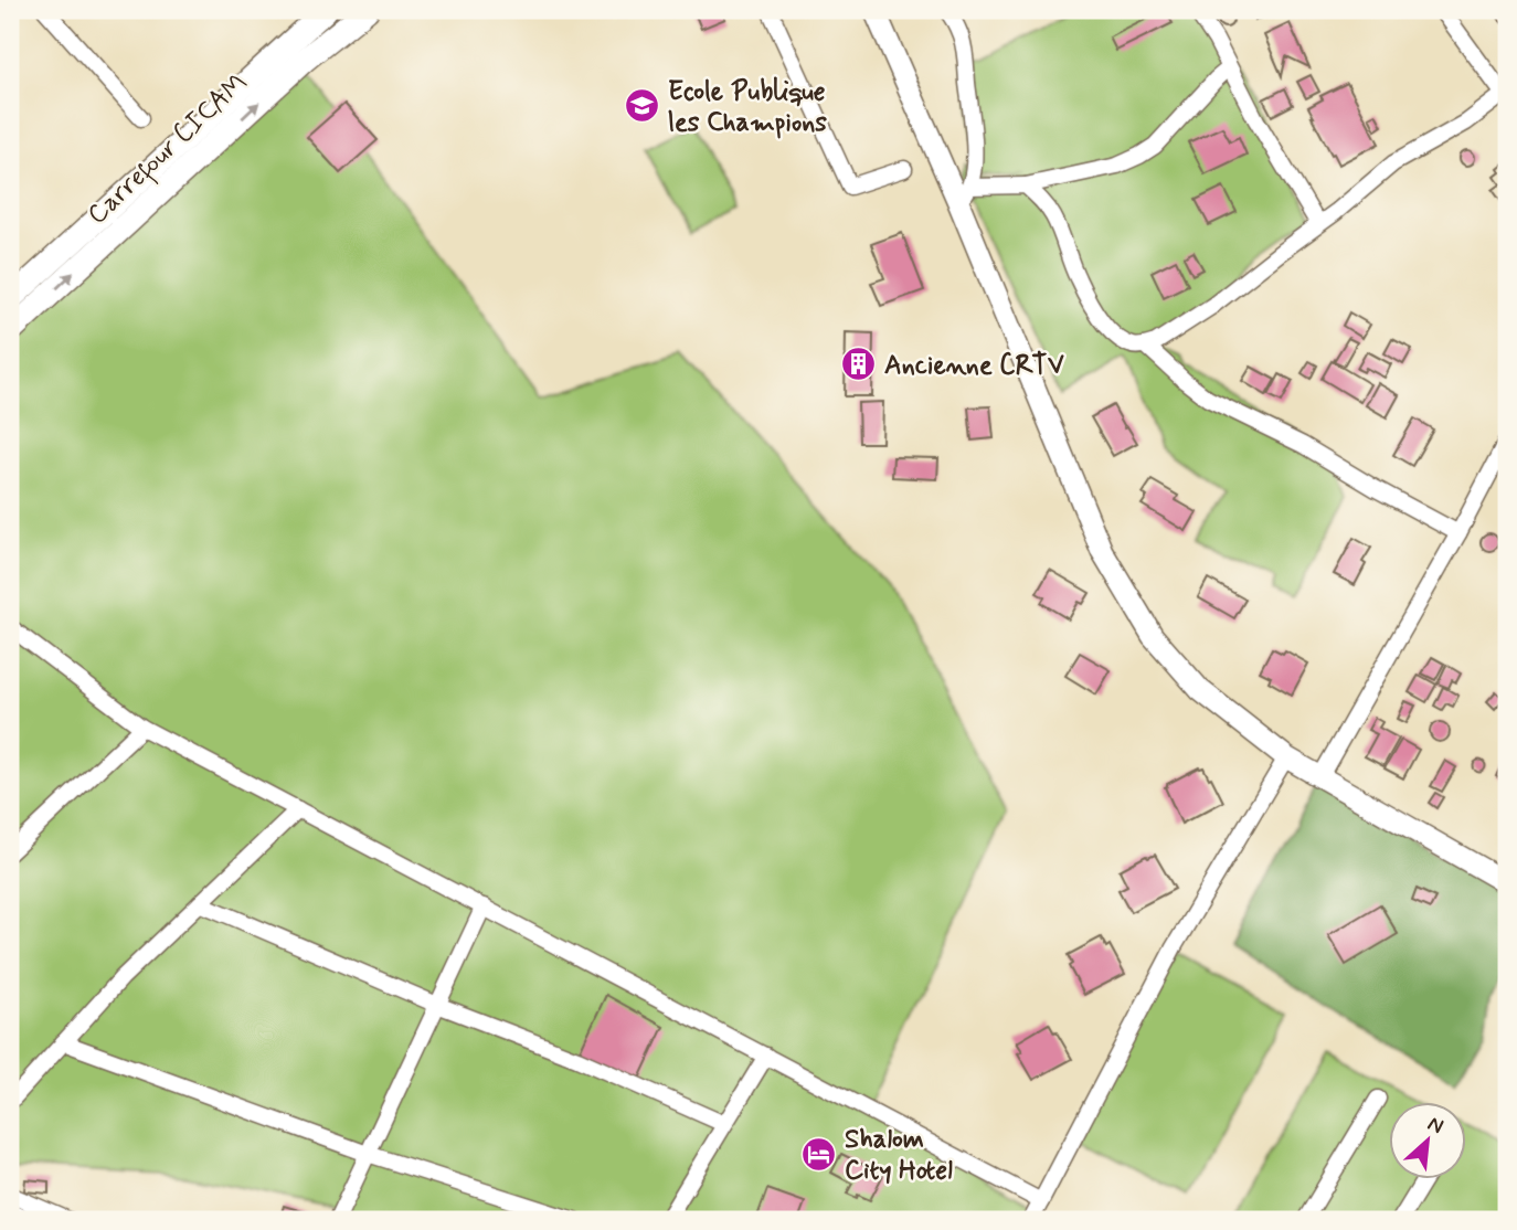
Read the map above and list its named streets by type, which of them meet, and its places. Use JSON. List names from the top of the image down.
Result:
{
  "streets": {
    "main road": ["Carrefour CICAM"]
  },
  "places": {
    "school or university": ["Ecole Publique les Champions"],
    "building": ["Ancienne CRTV"],
    "hotel": ["Shalom City Hotel"]
  },
  "north": "top right"
}
